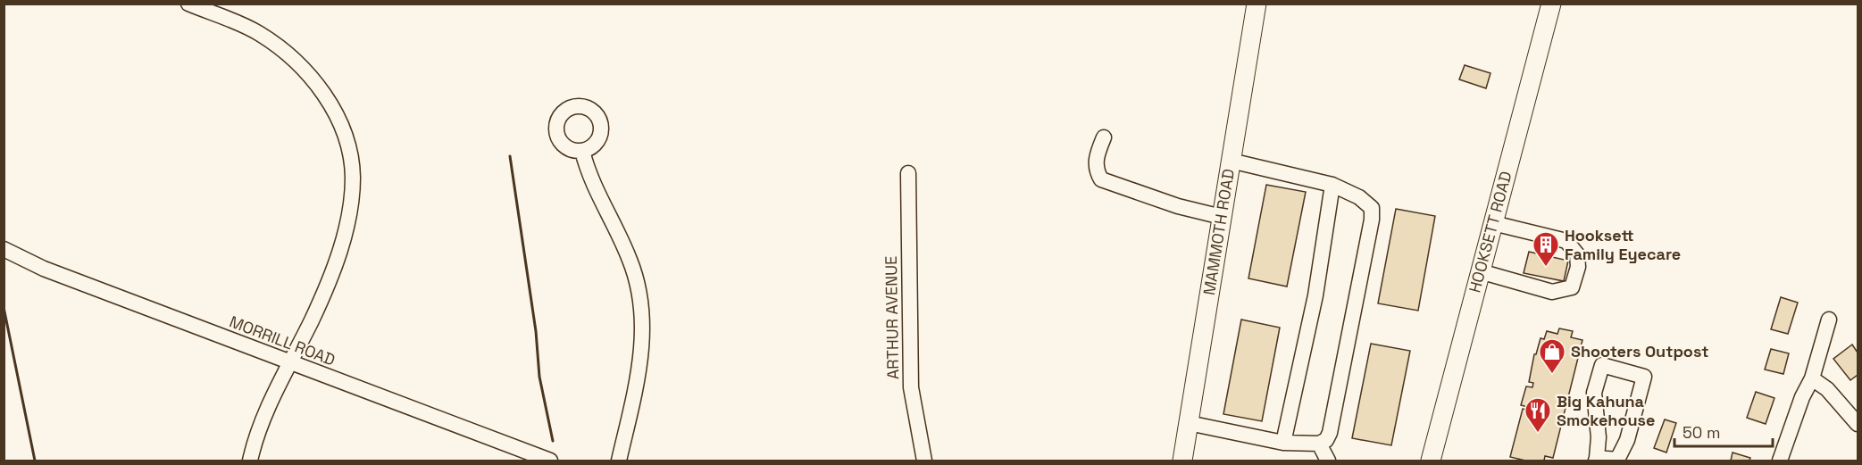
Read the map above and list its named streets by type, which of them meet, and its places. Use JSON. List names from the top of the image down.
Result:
{
  "streets": {
    "main road": ["MAMMOTH ROAD", "HOOKSETT ROAD"],
    "street": ["ARTHUR AVENUE", "MORRILL ROAD"]
  },
  "places": {
    "building": ["Hooksett Family Eyecare"],
    "shop": ["Shooters Outpost"],
    "restaurant": ["Big Kahuna Smokehouse"]
  },
  "scale_bar": "50 m"
}
